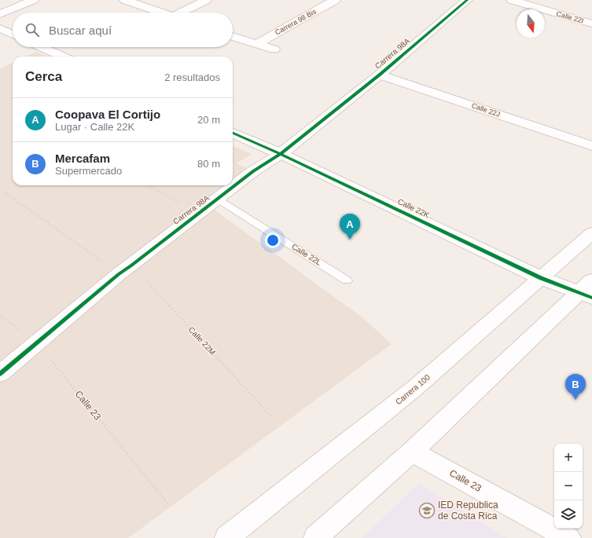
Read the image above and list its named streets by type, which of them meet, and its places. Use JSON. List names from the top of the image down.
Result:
{
  "streets": {
    "street": [
      "Calle 22I",
      "Carrera 98 Bis",
      "Carrera 98A",
      "Calle 22J",
      "Calle 22K",
      "Carrera 100",
      "Calle 23"
    ],
    "lane": ["Calle 22L"],
    "path": ["Calle 22M"]
  },
  "crossings": [
    ["Carrera 98A", "Calle 22J"],
    ["Carrera 98A", "Calle 22K"],
    ["Carrera 98A", "Calle 22L"],
    ["Carrera 98A", "Calle 22M"],
    ["Carrera 98A", "Calle 23"],
    ["Calle 22K", "Carrera 100"]
  ],
  "places": {
    "school or university": ["IED Republica de Costa Rica"]
  },
  "north": "bottom",
  "page": {
    "search": "Buscar aquí",
    "heading": ["Cerca", "2 resultados"],
    "list": [
      {
        "mark": "A",
        "name": "Coopava El Cortijo",
        "note": "Lugar · Calle 22K",
        "value": "20 m"
      },
      {
        "mark": "B",
        "name": "Mercafam",
        "note": "Supermercado",
        "value": "80 m"
      }
    ],
    "pins": ["A", "B"],
    "map_buttons": ["+", "−"]
  }
}
